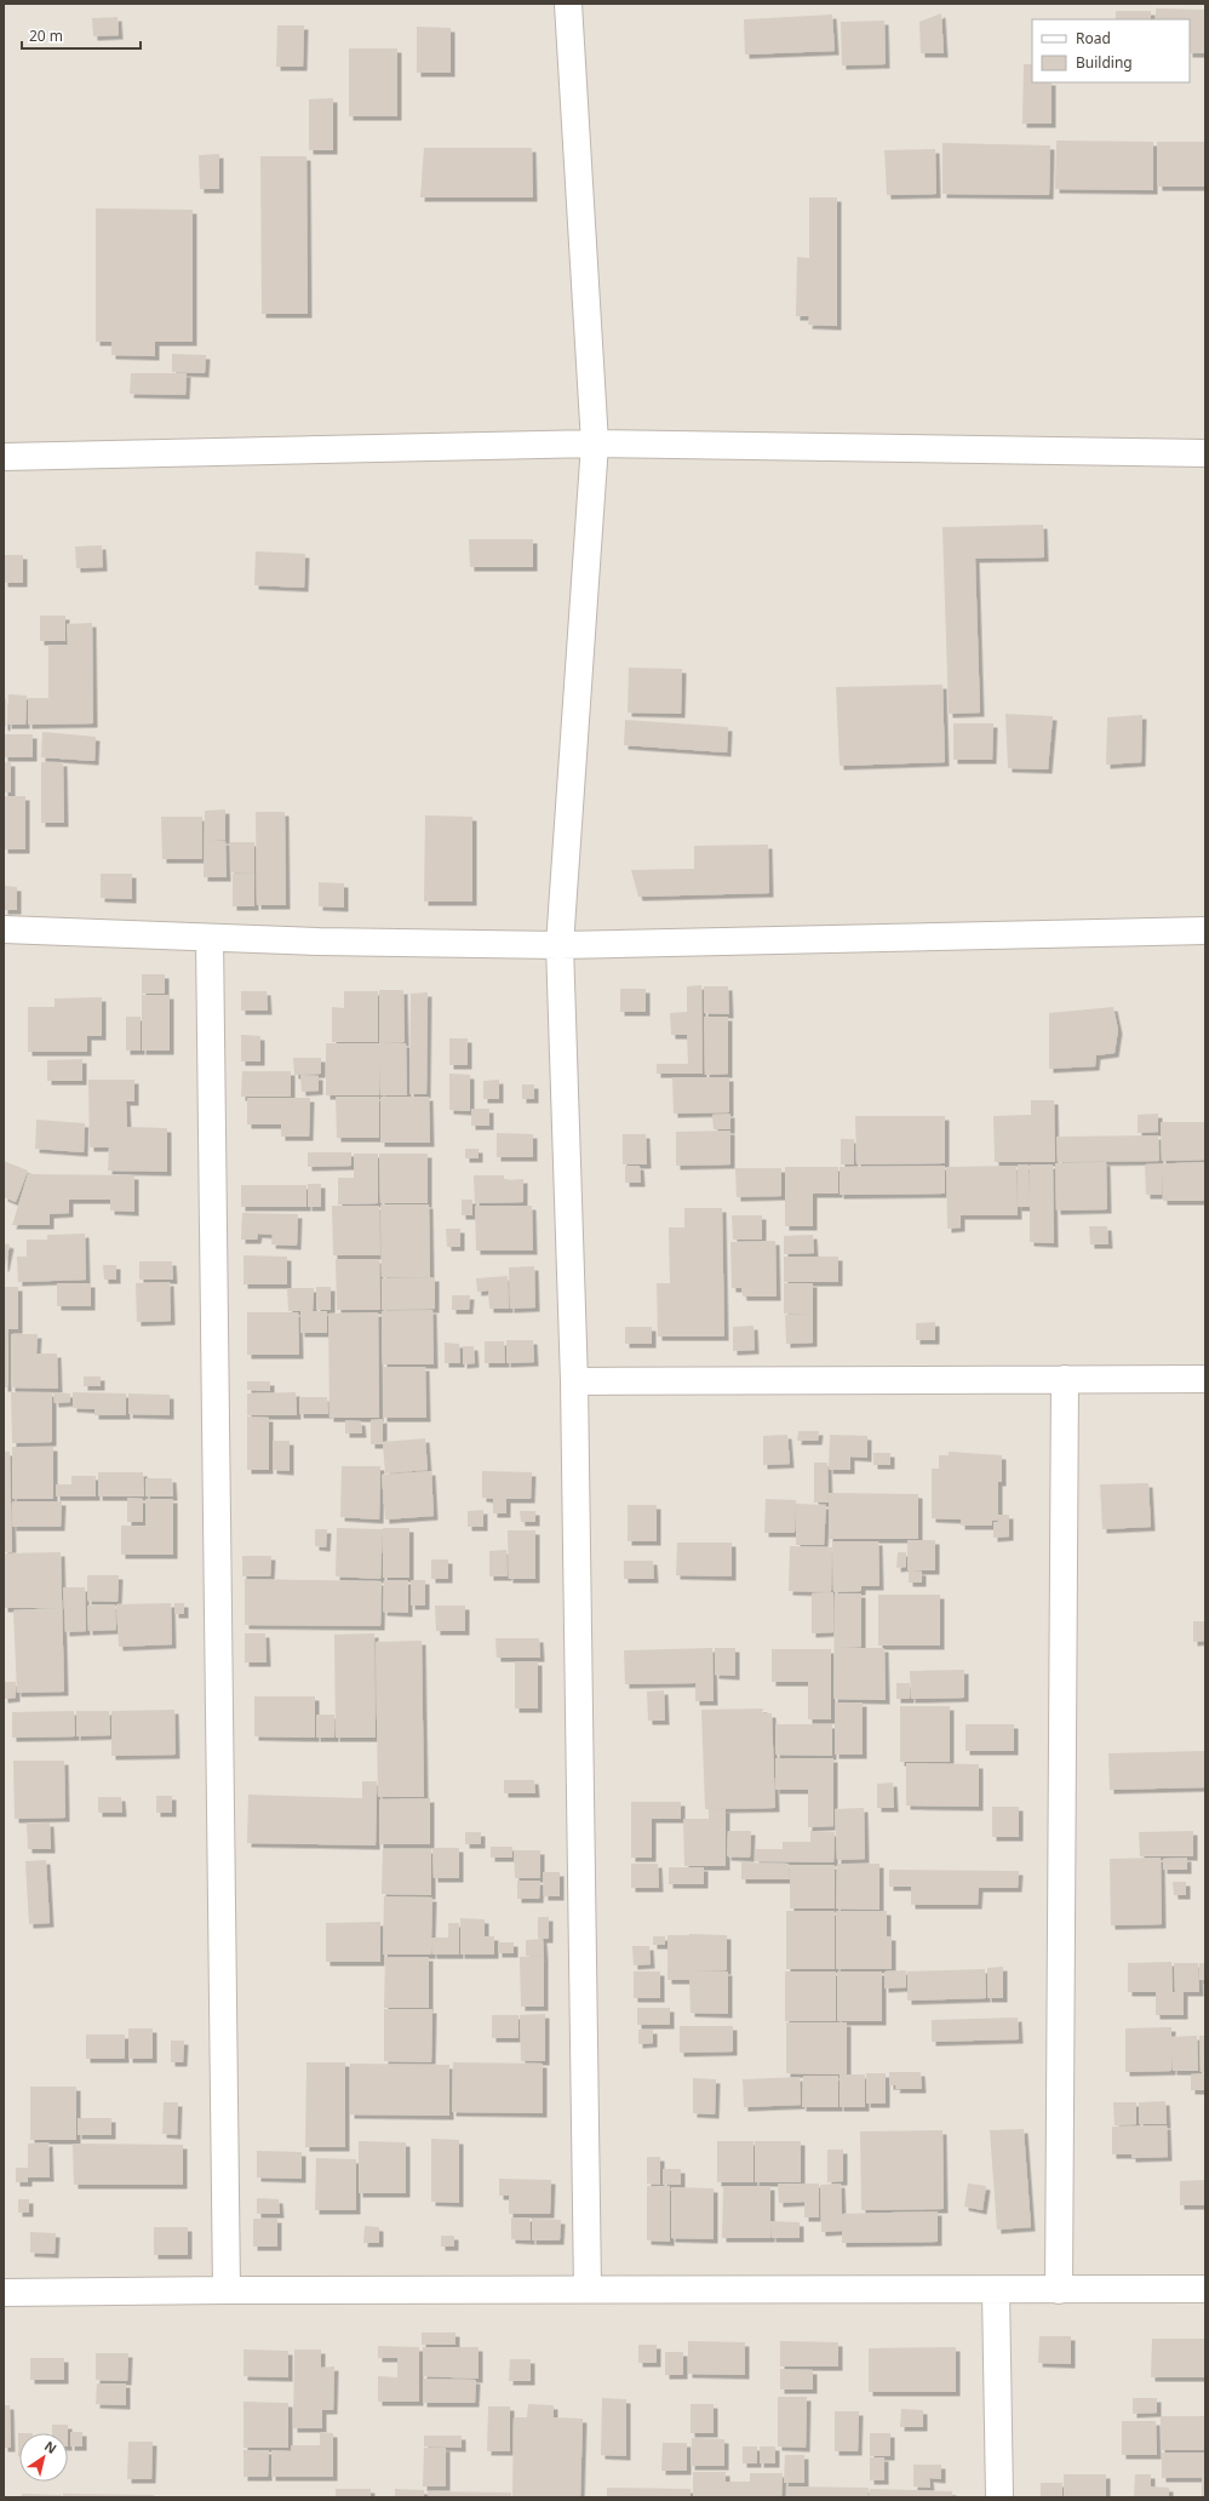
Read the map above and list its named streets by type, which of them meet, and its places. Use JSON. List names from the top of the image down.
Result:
{
  "legend": ["Road", "Building"],
  "scale_bar": "20 m",
  "north": "top right"
}
